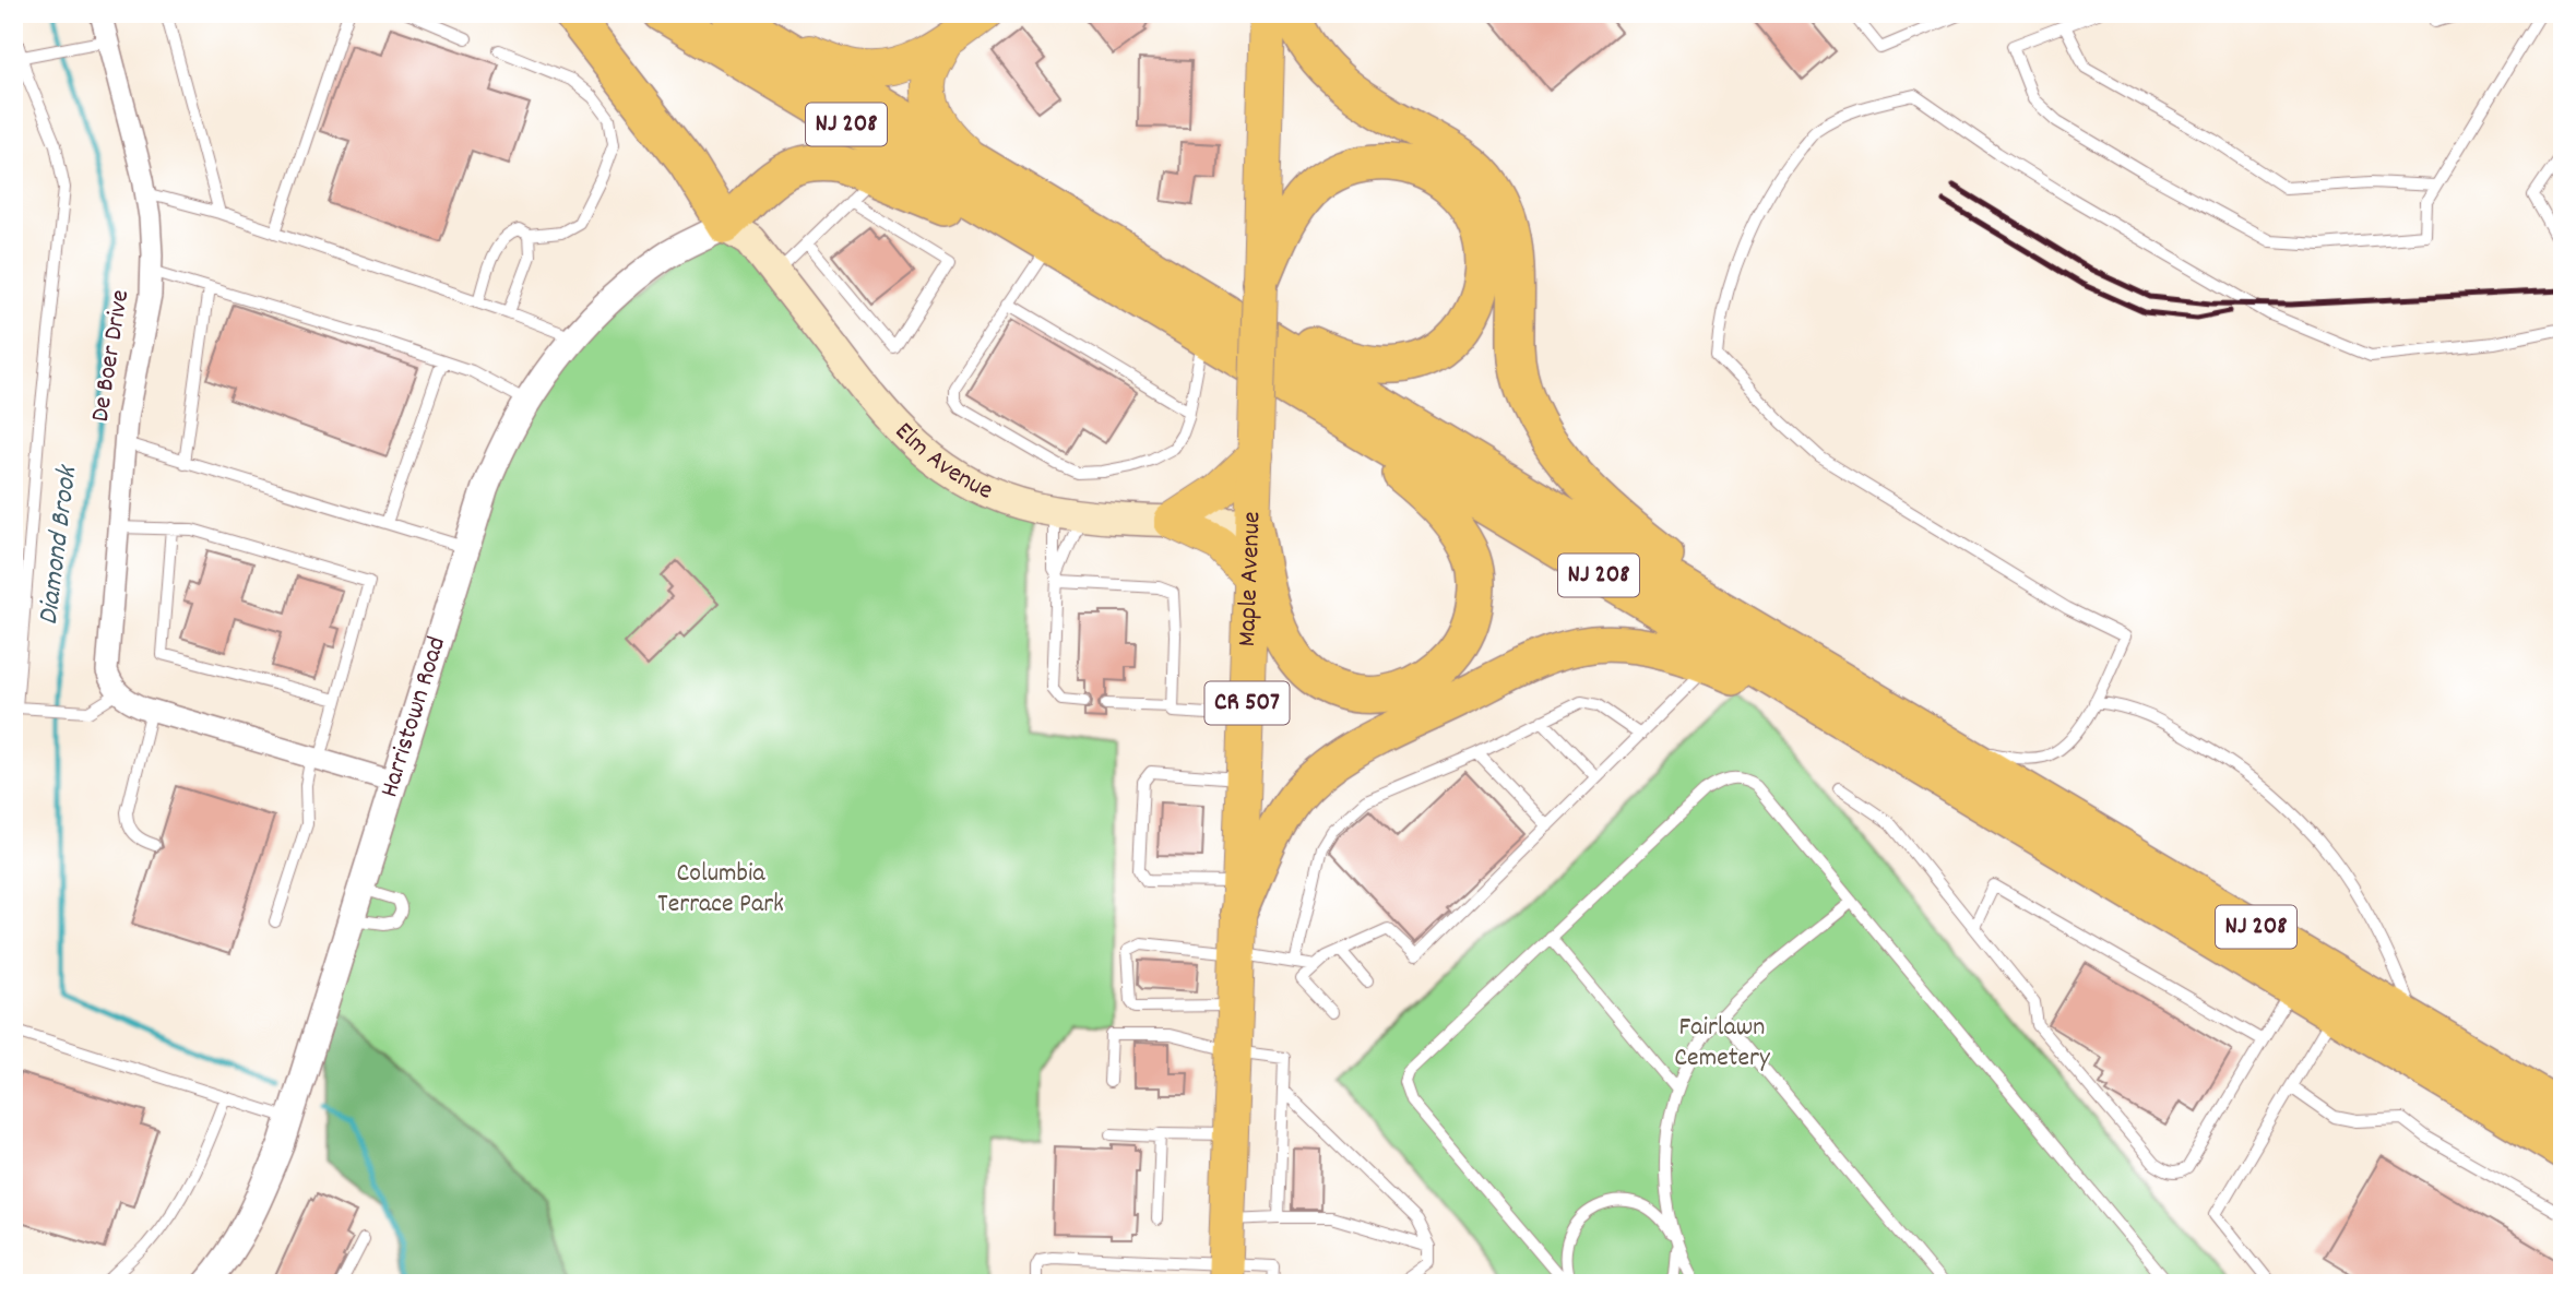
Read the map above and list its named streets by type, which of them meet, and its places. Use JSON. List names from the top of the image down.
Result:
{
  "streets": {
    "highway": ["NJ 208"],
    "main road": ["Elm Avenue", "Maple Avenue", "CR 507"],
    "street": ["De Boer Drive", "Harristown Road"]
  },
  "crossings": [
    ["Elm Avenue", "Maple Avenue"],
    ["Elm Avenue", "Harristown Road"]
  ],
  "water": ["Diamond Brook"],
  "parks": ["Columbia Terrace Park", "Fairlawn Cemetery"]
}
